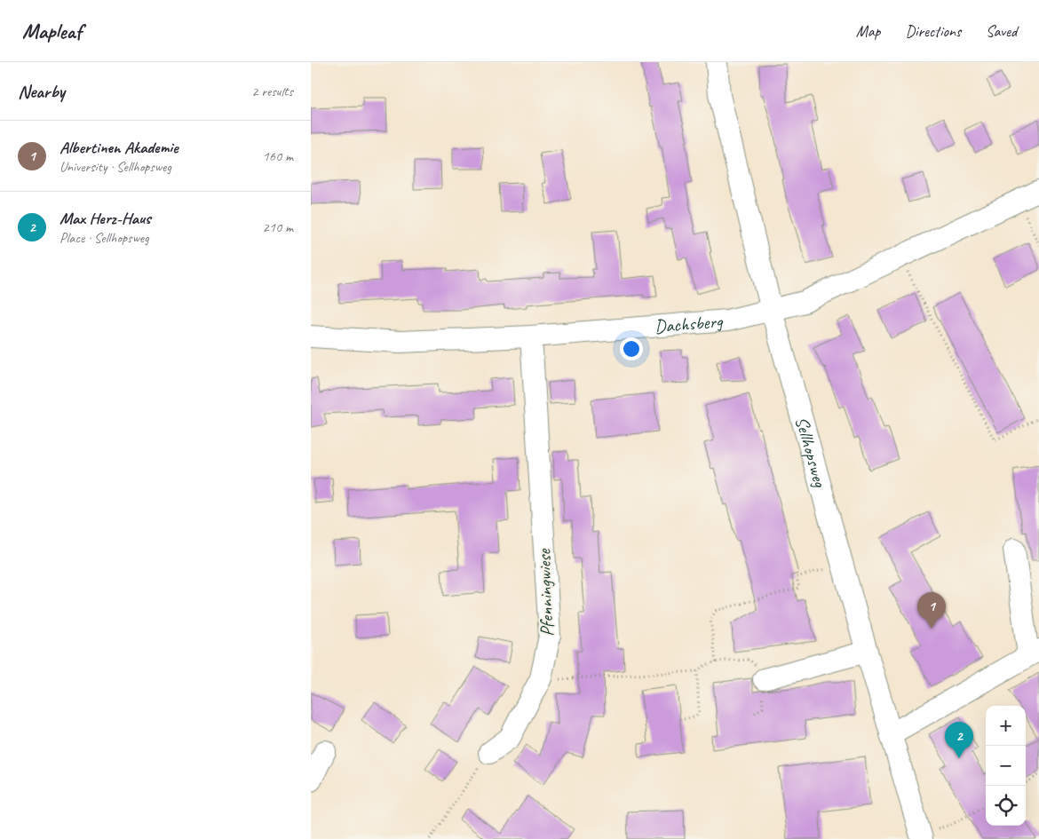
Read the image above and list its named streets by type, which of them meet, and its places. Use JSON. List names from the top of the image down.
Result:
{
  "streets": {
    "street": ["Dachsberg", "Sellhopsweg", "Pfenningwiese"]
  },
  "crossings": [
    ["Dachsberg", "Sellhopsweg"],
    ["Dachsberg", "Pfenningwiese"]
  ],
  "page": {
    "header": "Mapleaf",
    "nav": ["Map", "Directions", "Saved"],
    "heading": ["Nearby", "2 results"],
    "list": [
      {
        "mark": "1",
        "name": "Albertinen Akademie",
        "note": "University · Sellhopsweg",
        "value": "160 m"
      },
      {
        "mark": "2",
        "name": "Max Herz-Haus",
        "note": "Place · Sellhopsweg",
        "value": "210 m"
      }
    ],
    "pins": ["1", "2"],
    "map_buttons": ["+", "−"]
  }
}
